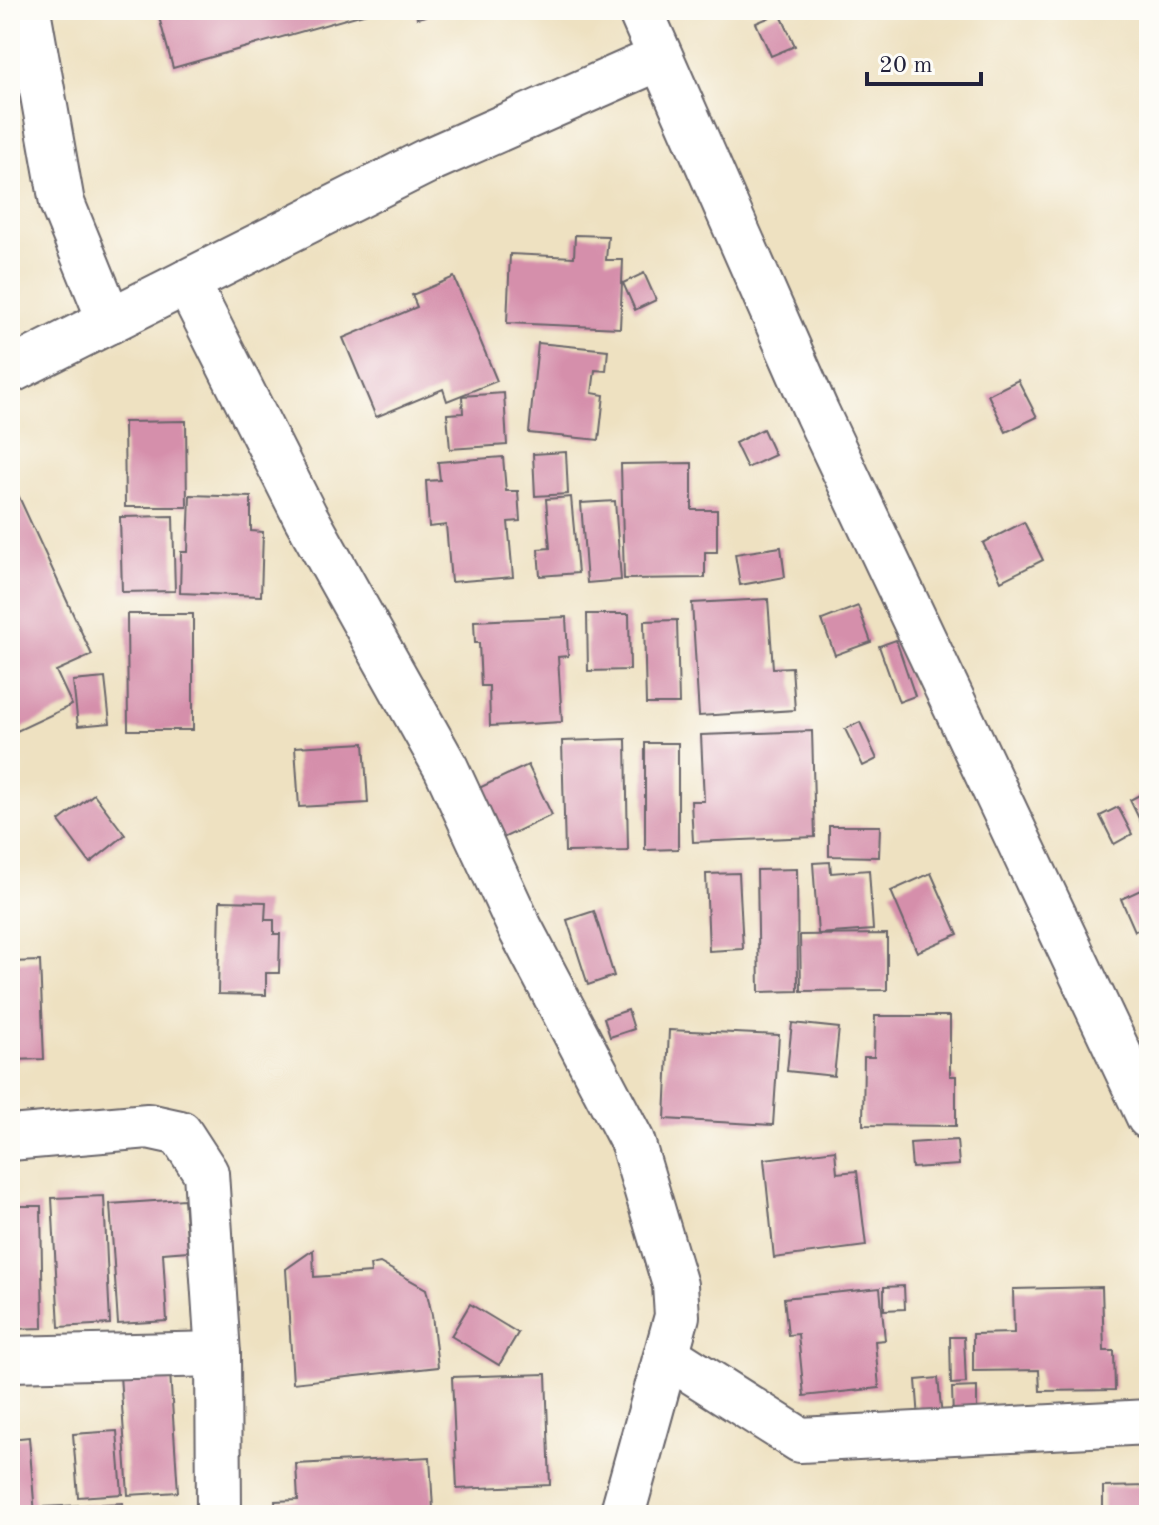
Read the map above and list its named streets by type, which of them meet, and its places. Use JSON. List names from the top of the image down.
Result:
{
  "scale_bar": "20 m"
}
